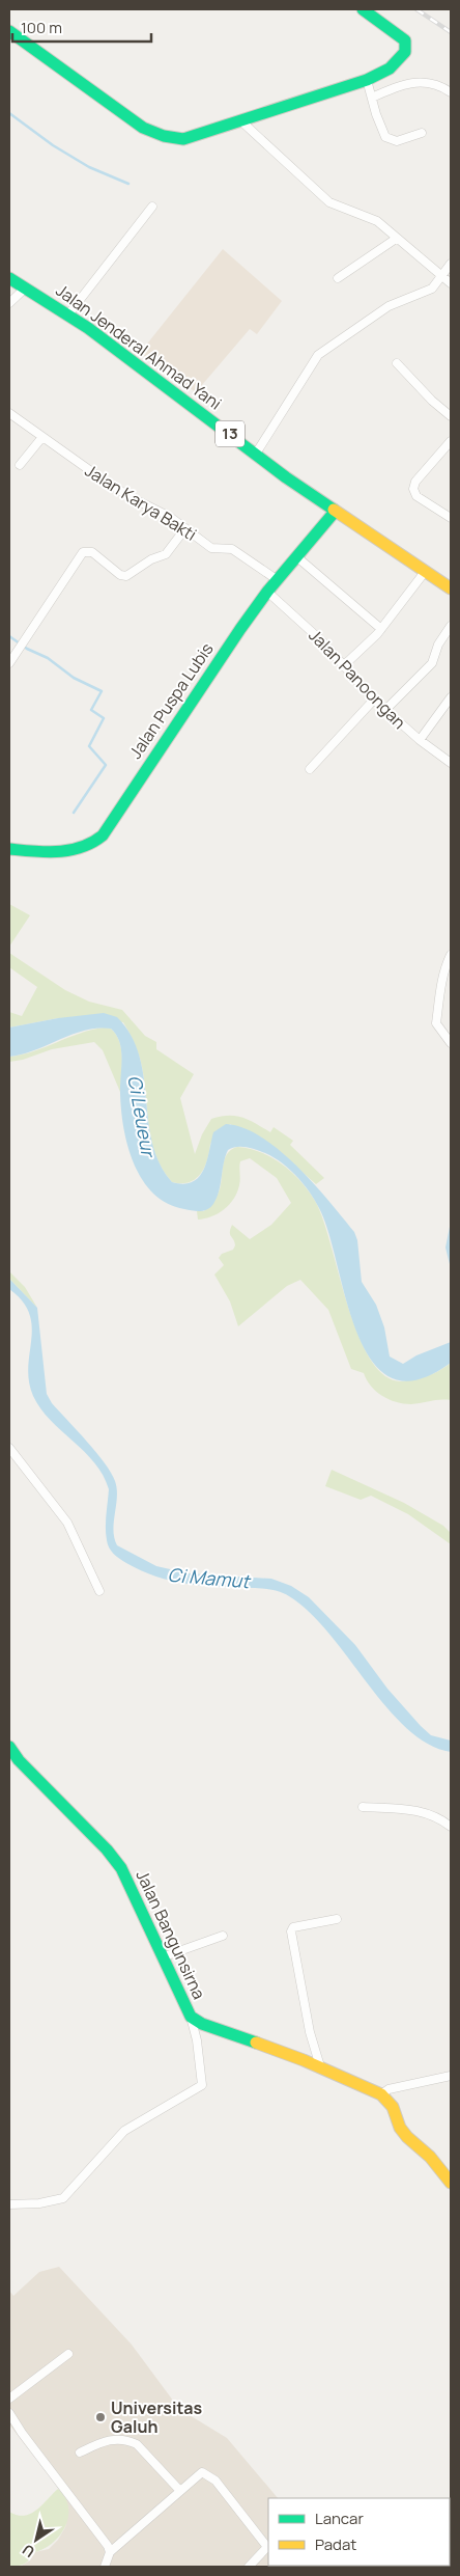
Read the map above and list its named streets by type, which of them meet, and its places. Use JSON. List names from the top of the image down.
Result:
{
  "streets": {
    "main road": [
      "Jalan Jenderal Ahmad Yani",
      "13",
      "Jalan Puspa Lubis",
      "Jalan Bangunsirna"
    ],
    "street": ["Jalan Karya Bakti", "Jalan Panoongan"]
  },
  "crossings": [
    ["Jalan Jenderal Ahmad Yani", "Jalan Puspa Lubis"],
    ["Jalan Karya Bakti", "Jalan Puspa Lubis"],
    ["Jalan Panoongan", "Jalan Puspa Lubis"]
  ],
  "water": ["Ci Leueur", "Ci Mamut"],
  "places": ["Universitas Galuh"],
  "legend": ["Lancar", "Padat"],
  "scale_bar": "100 m",
  "north": "bottom left"
}
